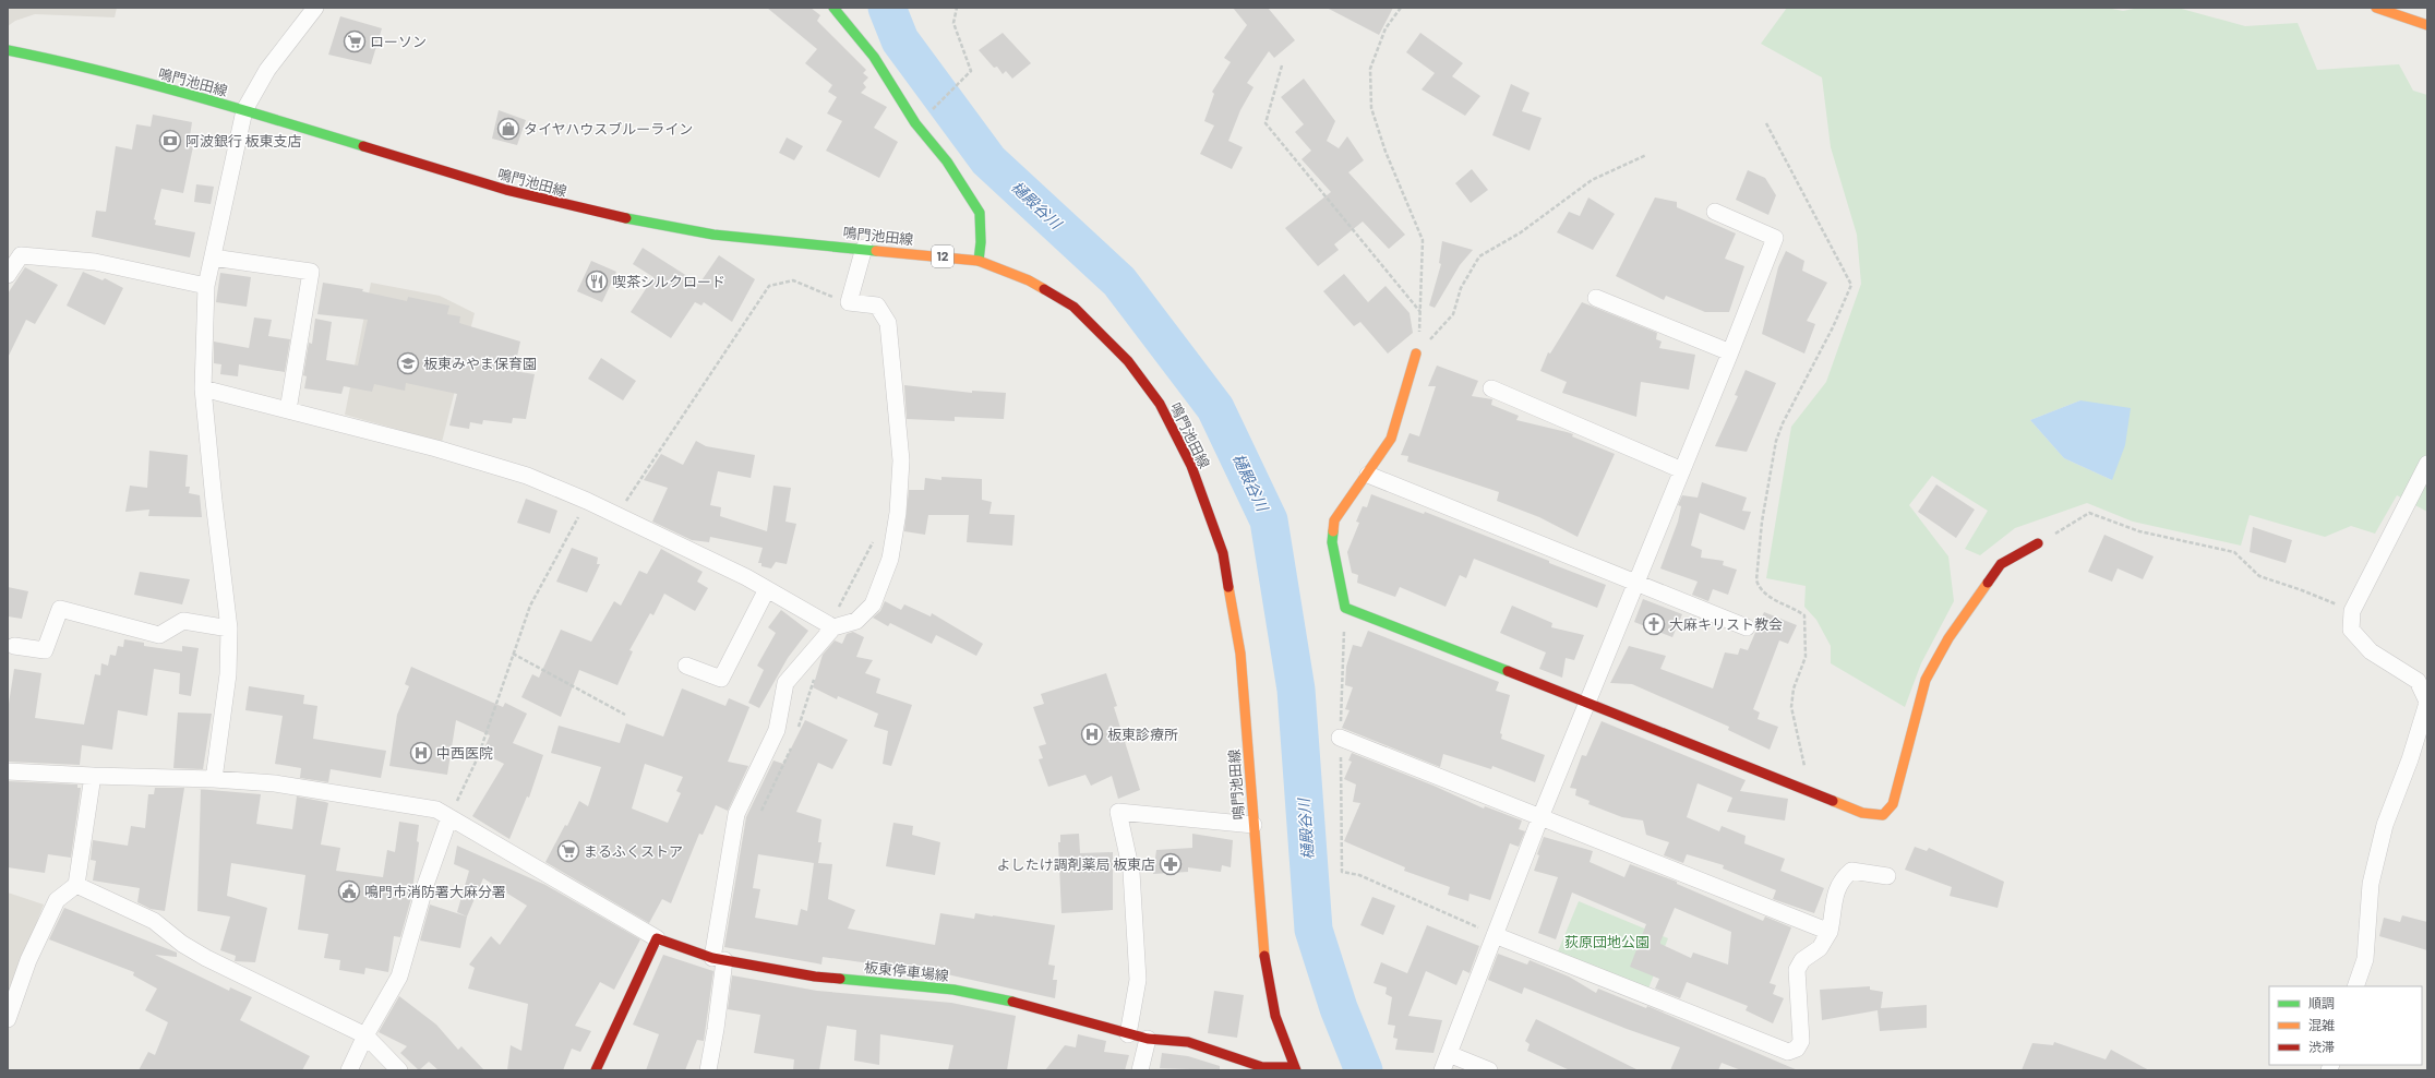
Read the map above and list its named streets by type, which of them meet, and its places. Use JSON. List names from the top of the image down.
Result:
{
  "streets": {
    "main road": ["鳴門池田線", "12", "板東停車場線"]
  },
  "crossings": [
    ["鳴門池田線", "板東停車場線"]
  ],
  "water": ["樋殿谷川"],
  "parks": ["荻原団地公園"],
  "places": {
    "supermarket": ["ローソン", "まるふくストア"],
    "shop": ["タイヤハウスブルーライン"],
    "bank": ["阿波銀行 板東支店"],
    "restaurant": ["喫茶シルクロード"],
    "school or university": ["板東みやま保育園"],
    "church": ["大麻キリスト教会"],
    "hospital": ["板東診療所", "中西医院"],
    "pharmacy": ["よしたけ調剤薬局 板東店"],
    "public building": ["鳴門市消防署大麻分署"]
  },
  "legend": ["順調", "混雑", "渋滞"]
}
